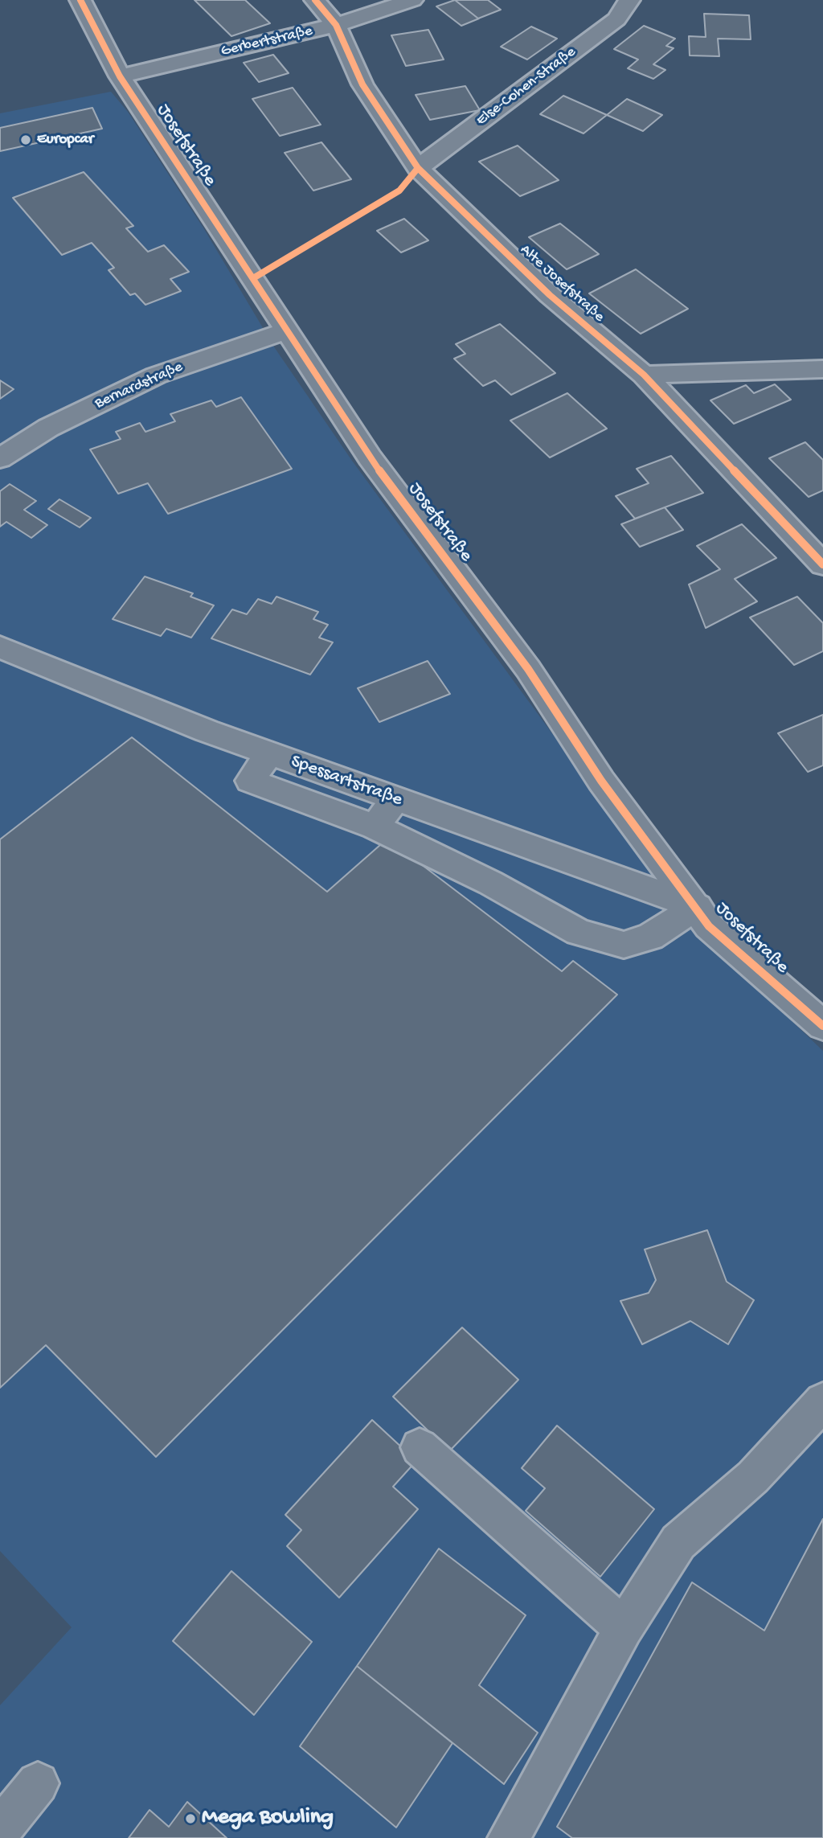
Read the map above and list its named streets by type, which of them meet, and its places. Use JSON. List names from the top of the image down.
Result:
{
  "streets": {
    "street": [
      "Gerbertstraße",
      "Else-Cohen-Straße",
      "Josefstraße",
      "Alte Josefstraße",
      "Bernardstraße",
      "Spessartstraße"
    ]
  },
  "crossings": [
    ["Gerbertstraße", "Josefstraße"],
    ["Gerbertstraße", "Alte Josefstraße"],
    ["Else-Cohen-Straße", "Alte Josefstraße"],
    ["Josefstraße", "Bernardstraße"],
    ["Josefstraße", "Spessartstraße"]
  ],
  "places": ["Europcar", "Mega Bowling"]
}
